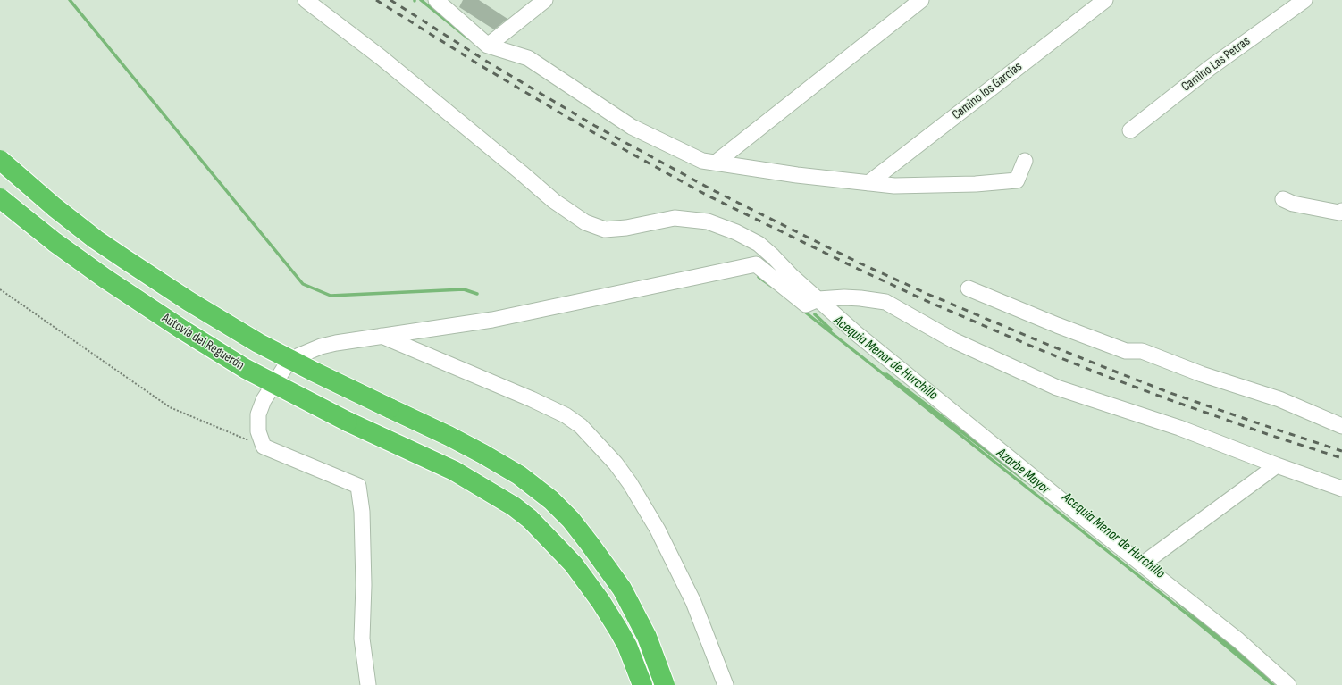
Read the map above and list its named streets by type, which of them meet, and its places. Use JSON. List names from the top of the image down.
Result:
{
  "streets": {
    "highway": ["Autovía del Reguerón"],
    "street": ["Camino Las Petras", "Camino los Garcías"]
  },
  "water": ["Acequia Menor de Hurchillo", "Azarbe Mayor"]
}
